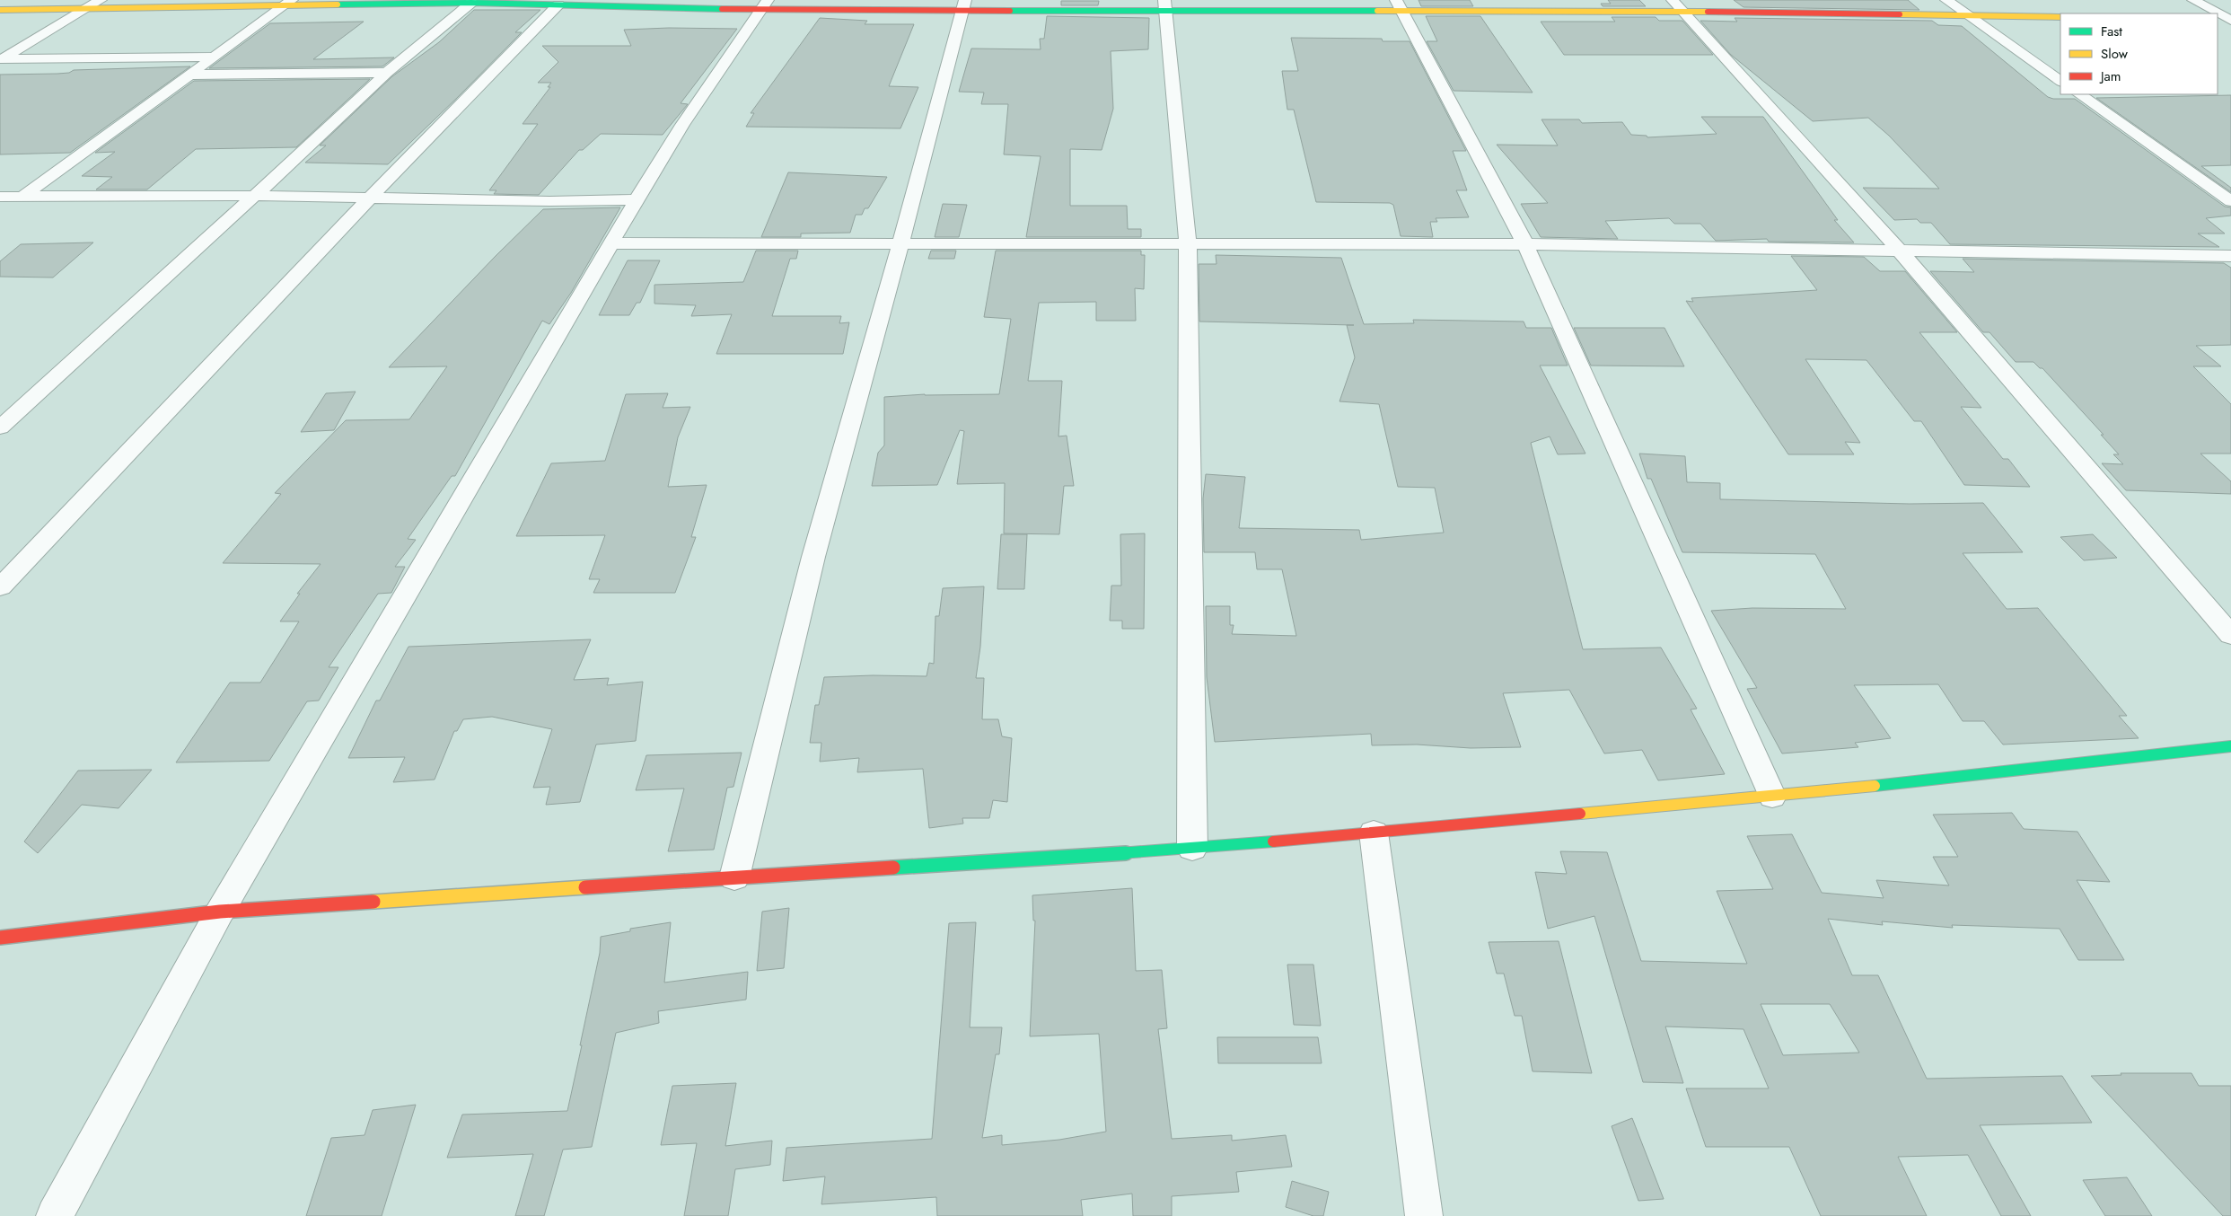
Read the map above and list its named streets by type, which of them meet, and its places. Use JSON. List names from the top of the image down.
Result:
{
  "legend": ["Fast", "Slow", "Jam"]
}
